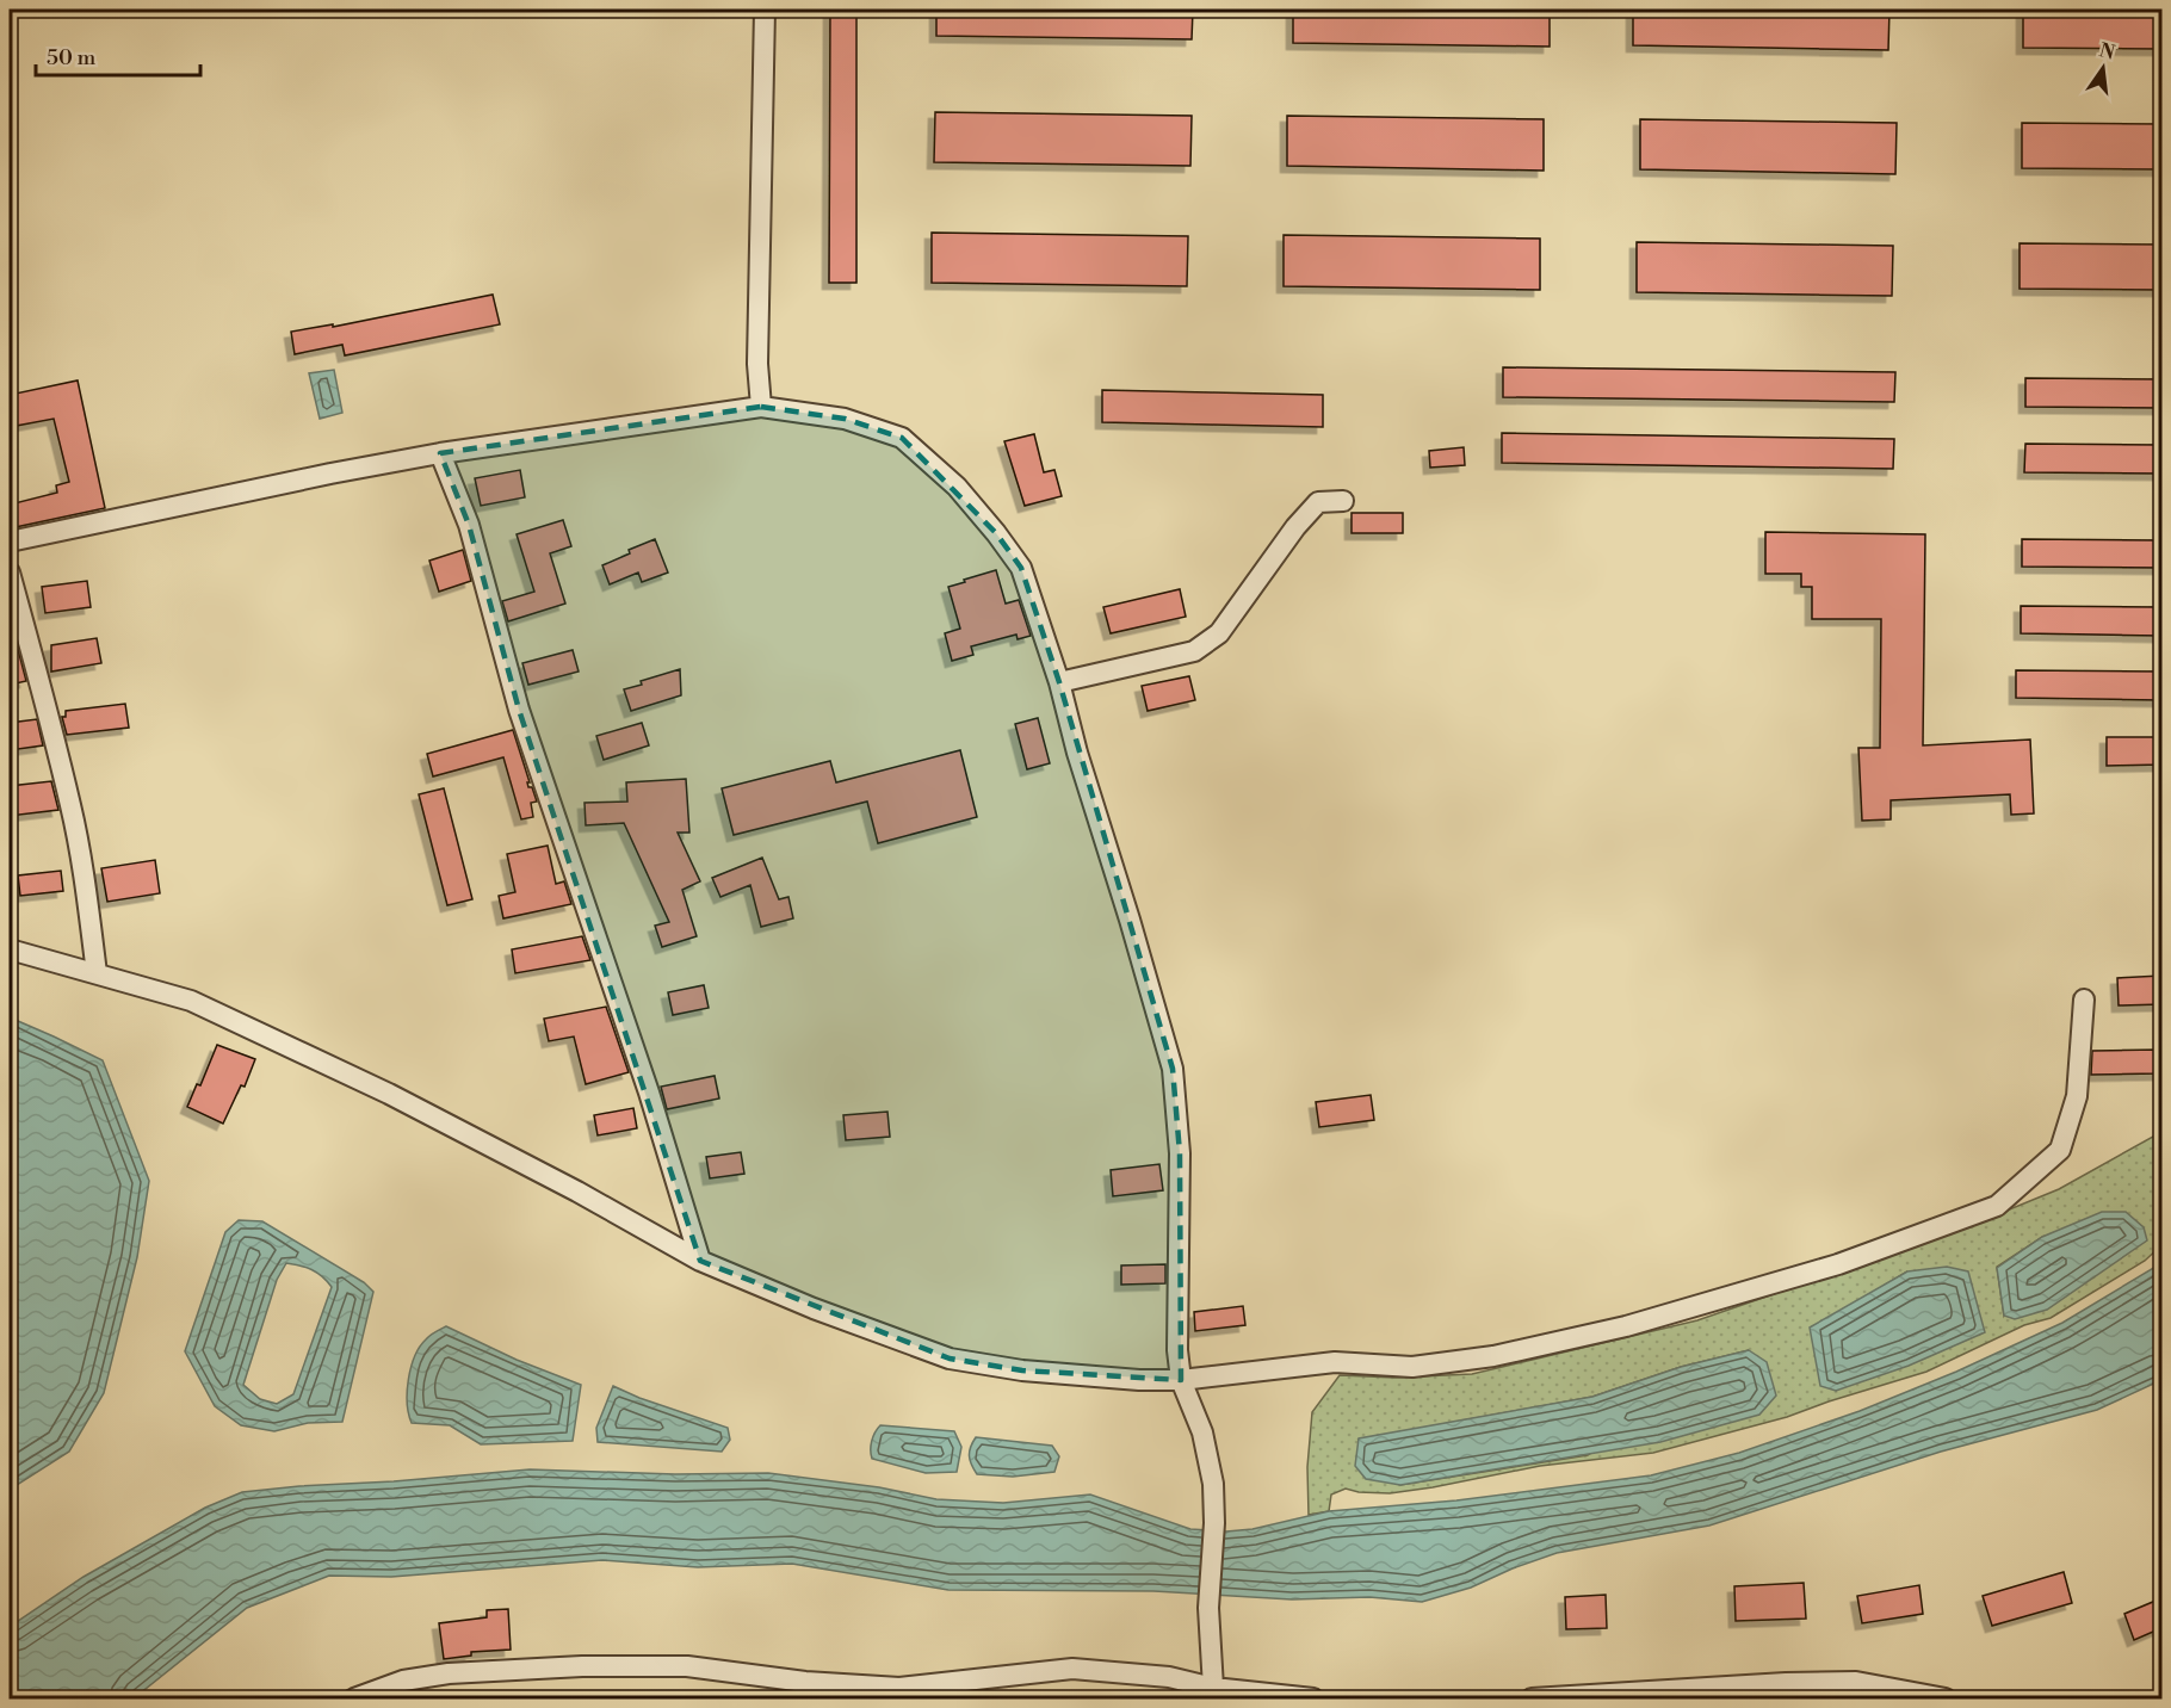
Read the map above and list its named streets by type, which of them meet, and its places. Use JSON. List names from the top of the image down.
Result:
{
  "scale_bar": "50 m",
  "north": "top"
}
